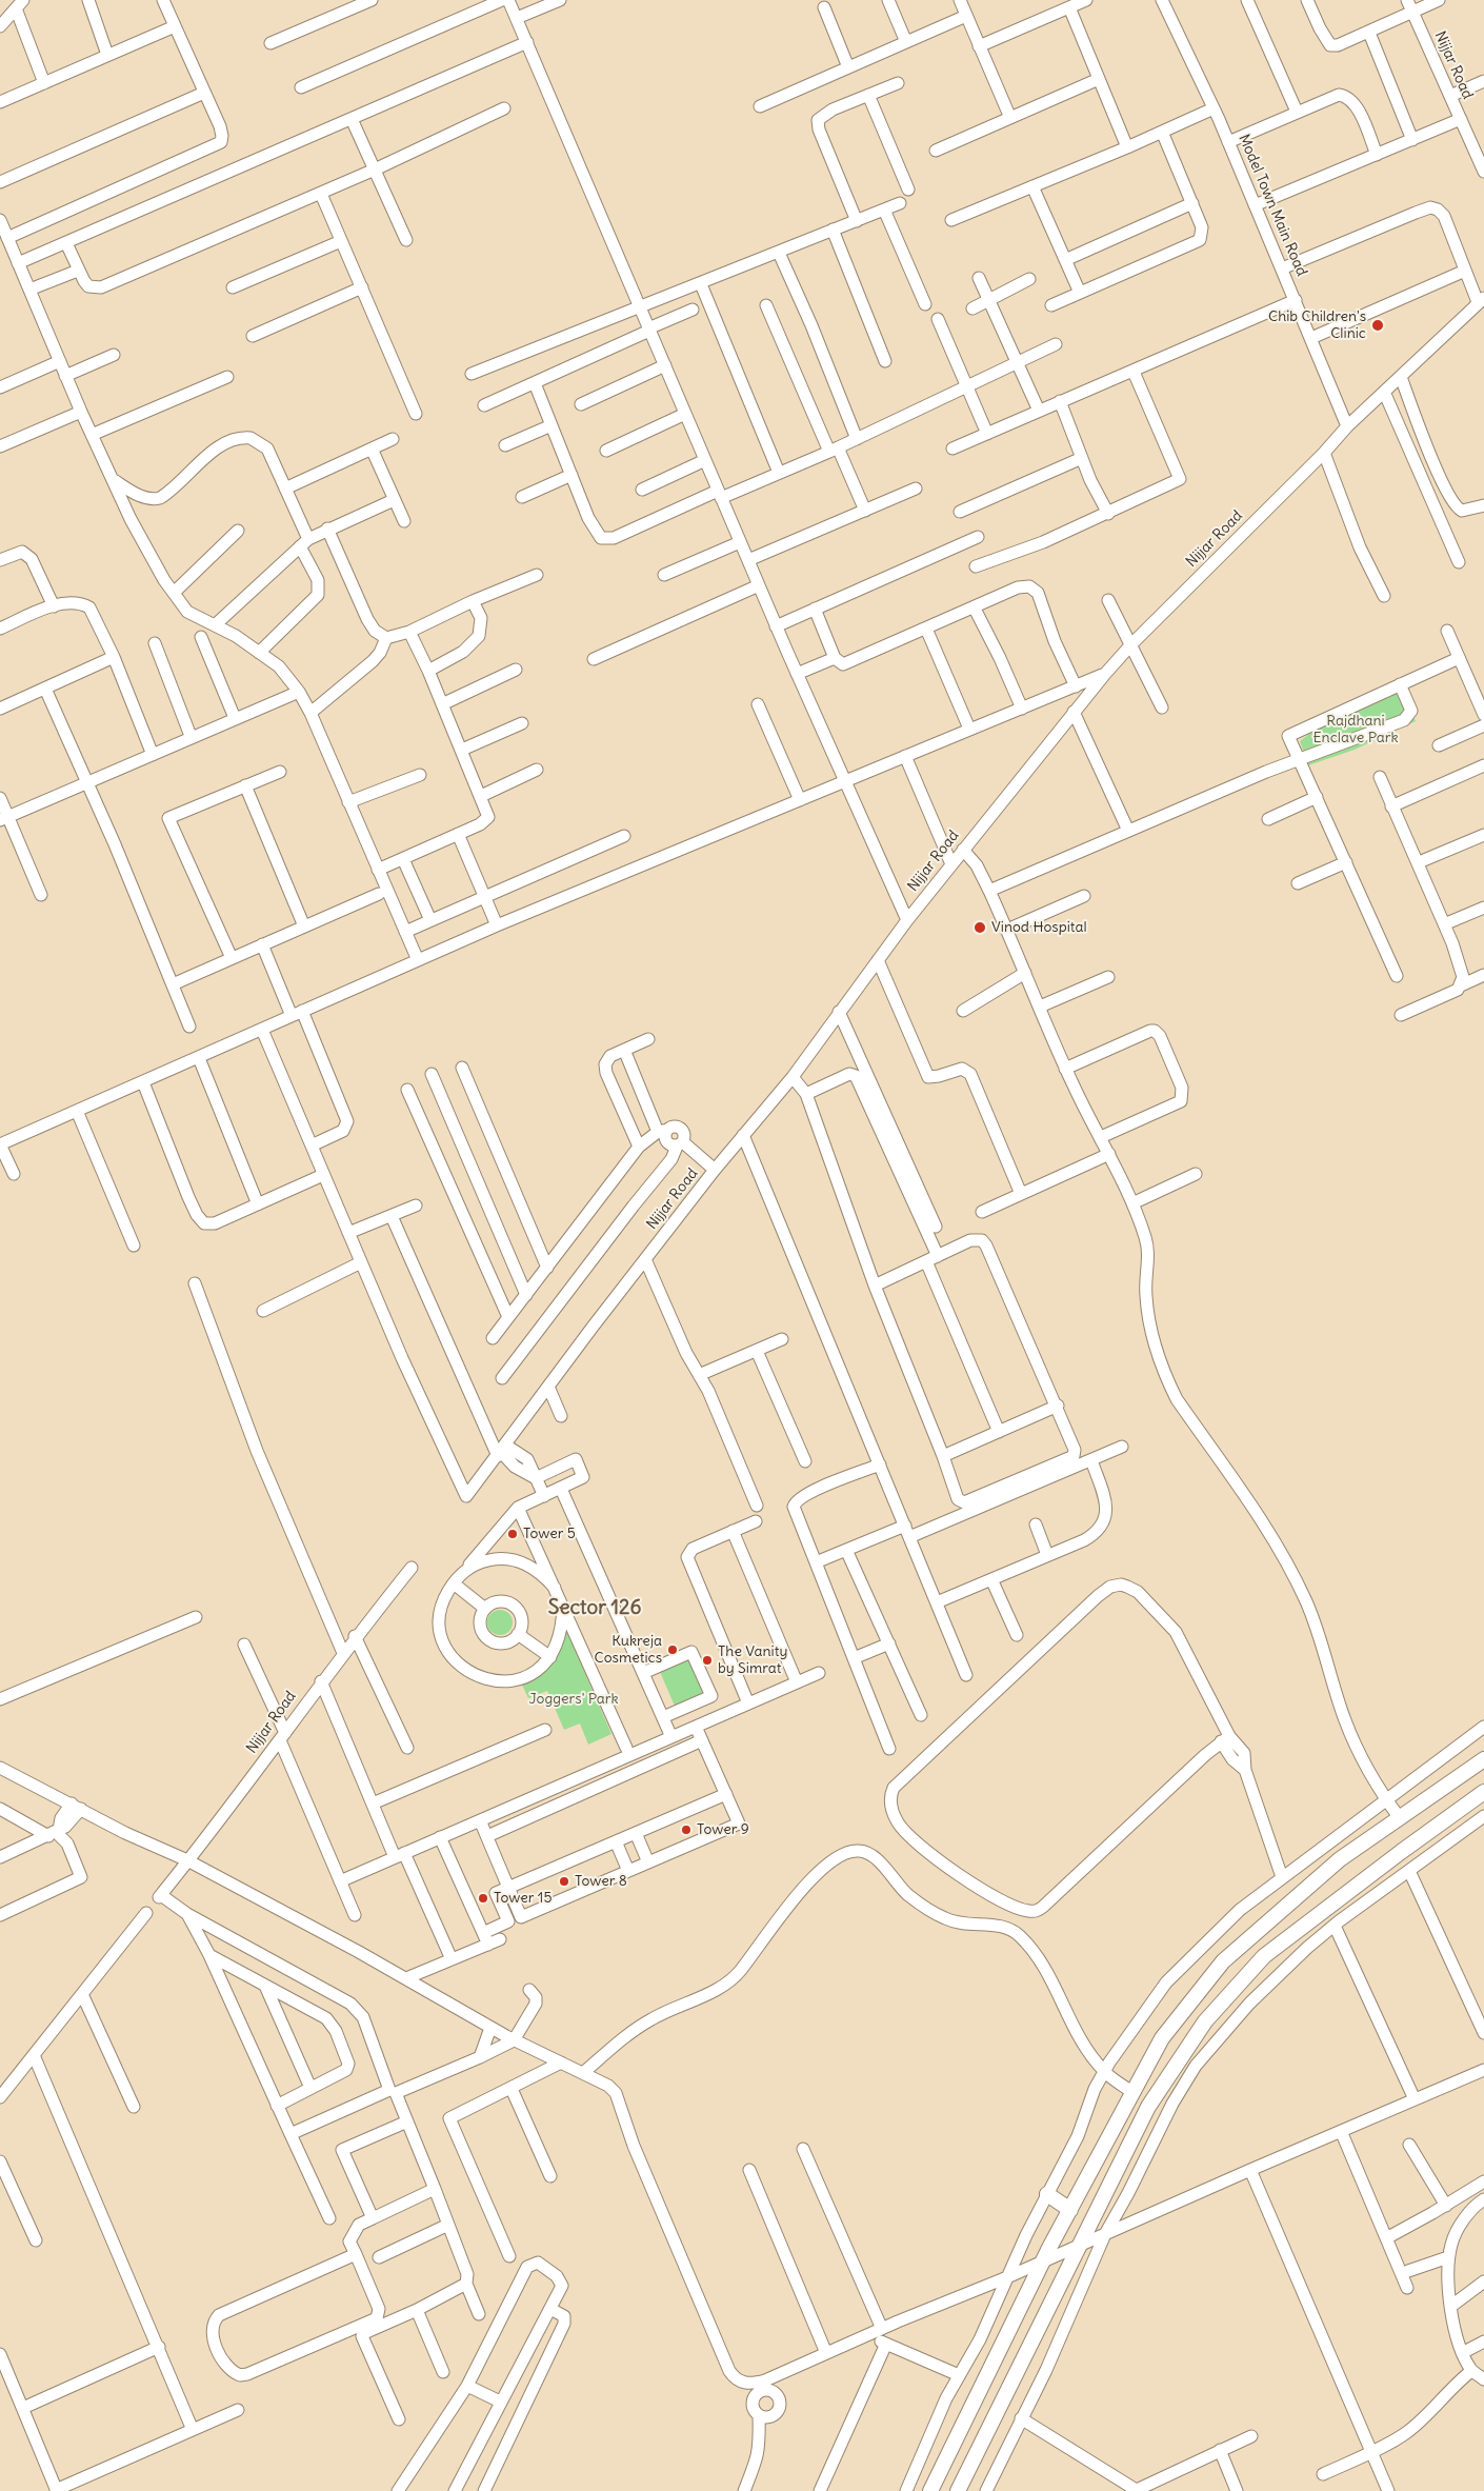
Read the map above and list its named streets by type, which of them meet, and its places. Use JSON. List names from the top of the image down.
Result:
{
  "streets": {
    "street": ["Nijjar Road", "Model Town Main Road"]
  },
  "crossings": [
    ["Nijjar Road", "Model Town Main Road"]
  ],
  "districts": ["Sector 126"],
  "parks": ["Rajdhani Enclave Park", "Joggers' Park"],
  "places": [
    "Chib Children's Clinic",
    "Vinod Hospital",
    "Tower 5",
    "Kukreja Cosmetics",
    "The Vanity by Simrat",
    "Tower 9",
    "Tower 8",
    "Tower 15"
  ]
}
